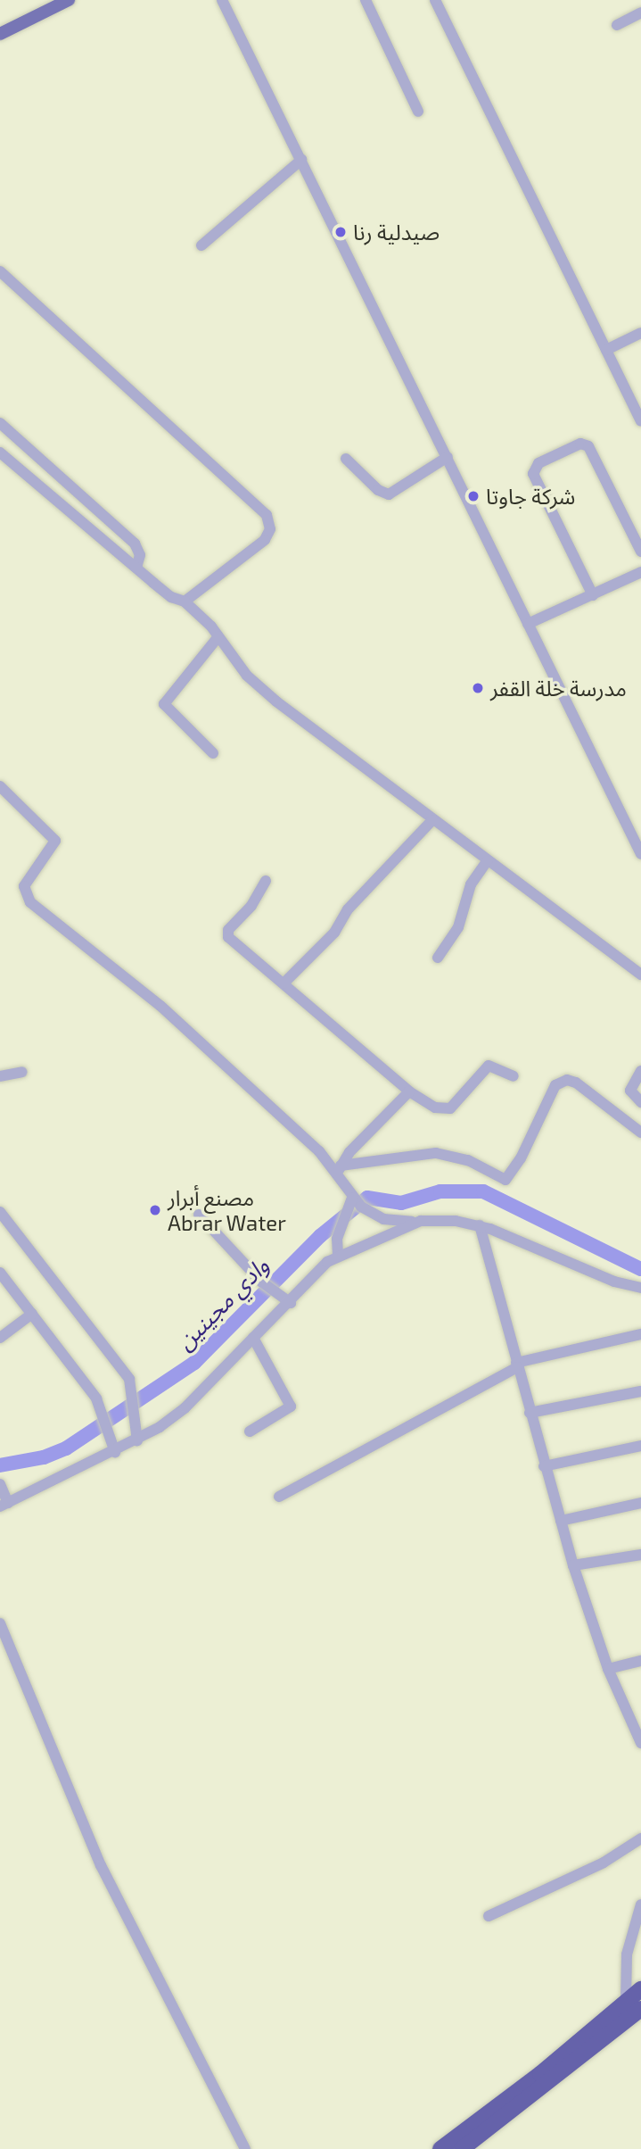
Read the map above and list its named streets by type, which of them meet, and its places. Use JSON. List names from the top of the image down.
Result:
{
  "water": ["وادي مجينين"],
  "places": [
    "صيدلية رنا",
    "شركة جاوتا",
    "مدرسة خلة القفر",
    "مصنع أبرار Abrar Water"
  ]
}
